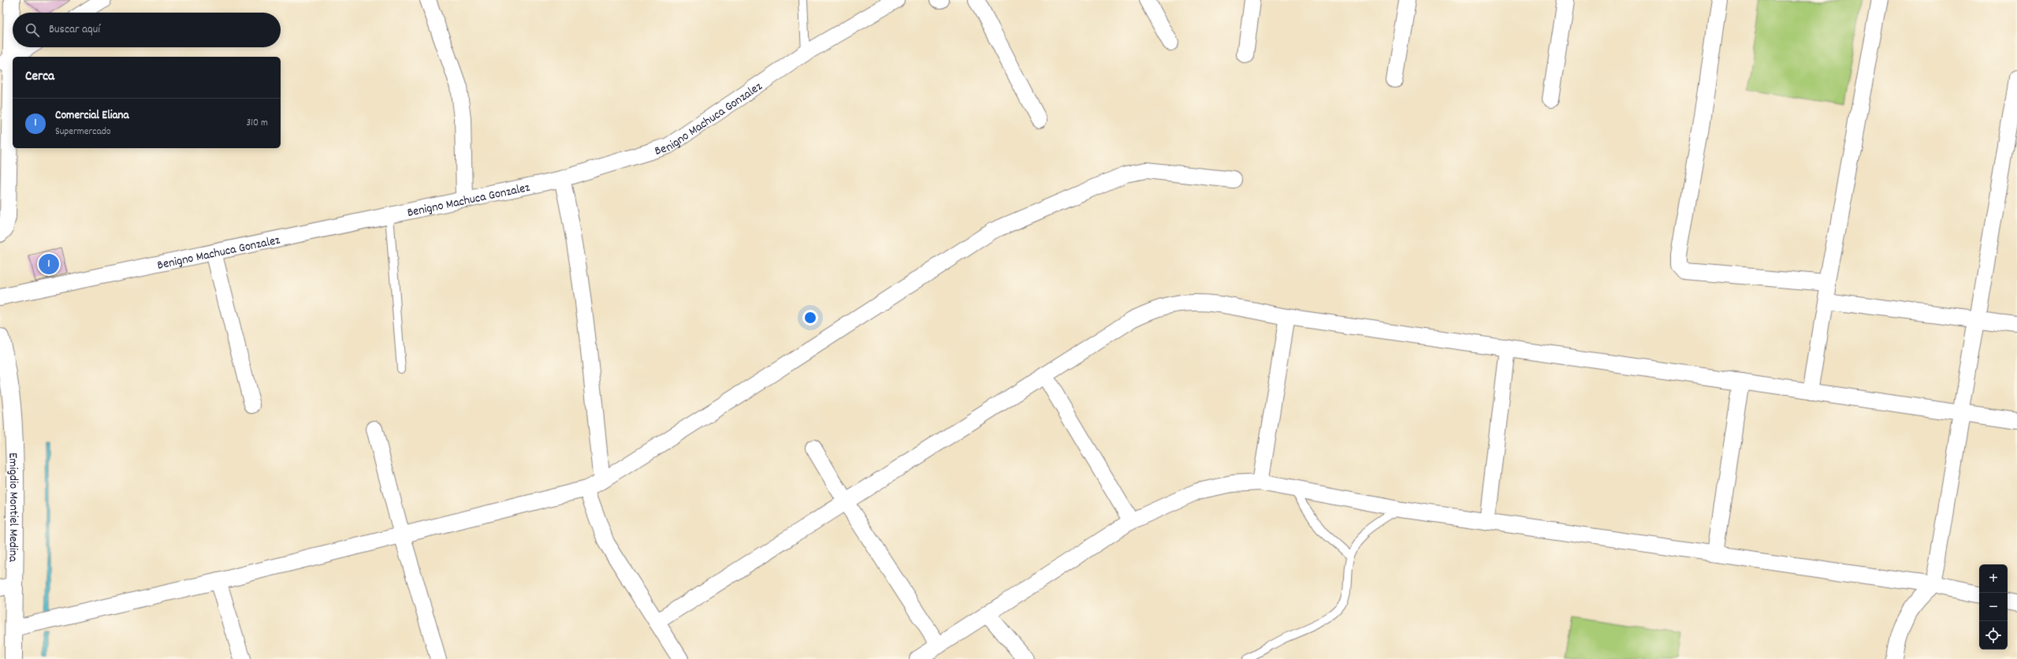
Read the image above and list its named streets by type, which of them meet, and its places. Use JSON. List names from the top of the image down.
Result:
{
  "streets": {
    "main road": ["Emigdio Montiel Medina"],
    "street": ["Benigno Machuca Gonzalez"]
  },
  "page": {
    "search": "Buscar aquí",
    "heading": "Cerca",
    "list": [
      {
        "mark": "1",
        "name": "Comercial Eliana",
        "note": "Supermercado",
        "value": "310 m"
      }
    ],
    "pins": "1",
    "map_buttons": ["+", "−"]
  }
}
